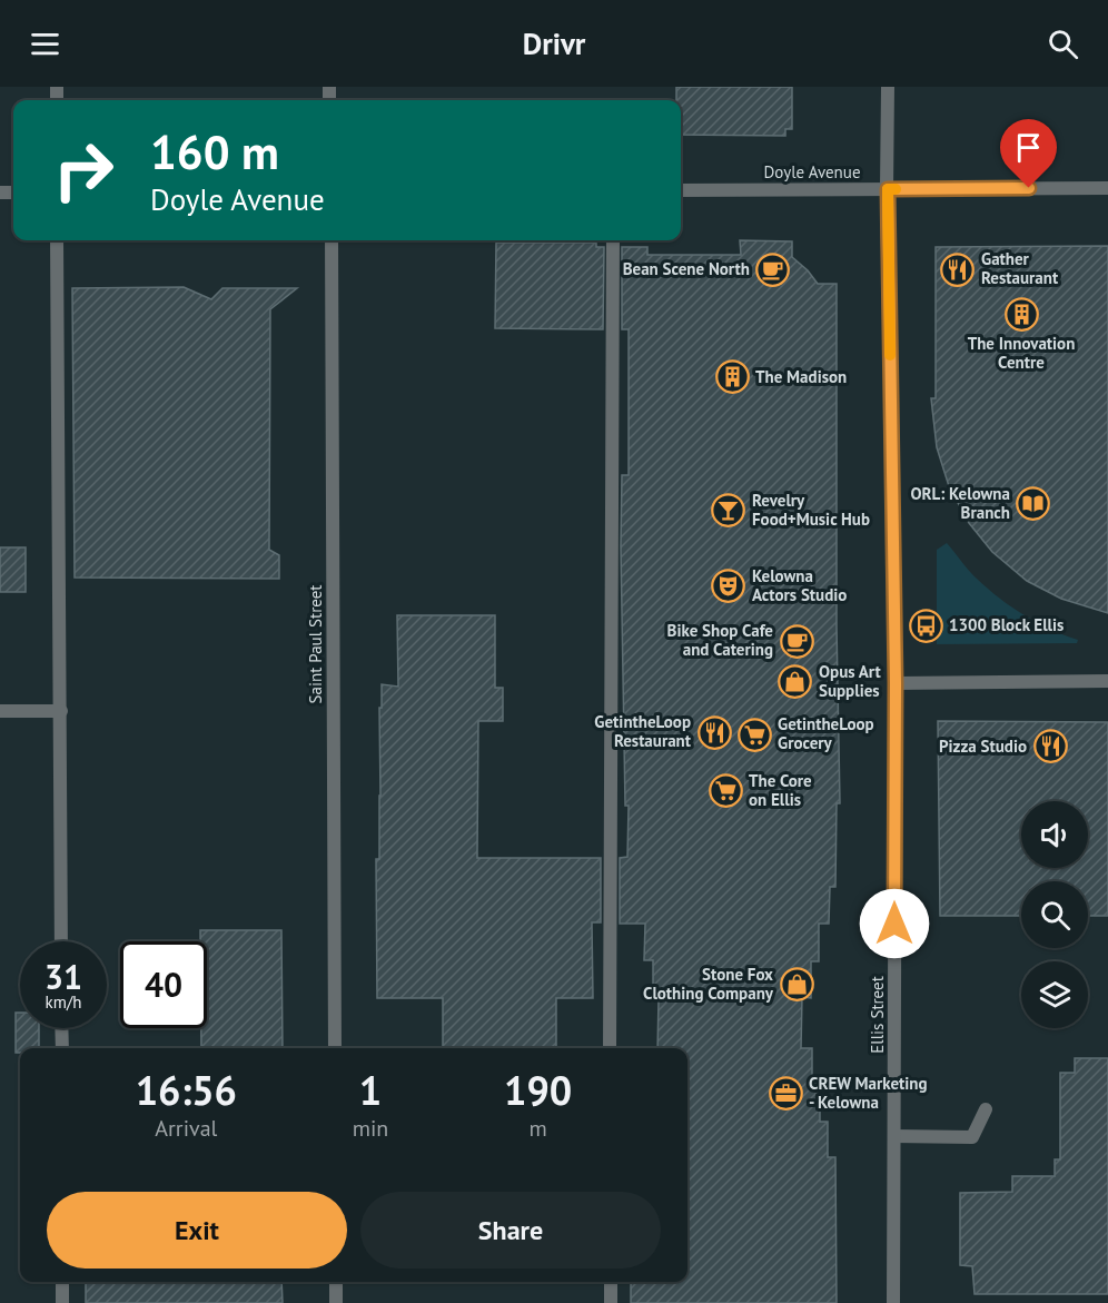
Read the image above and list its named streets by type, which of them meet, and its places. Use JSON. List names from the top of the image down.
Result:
{
  "streets": {
    "street": ["Doyle Avenue", "Saint Paul Street", "Ellis Street"]
  },
  "crossings": [
    ["Doyle Avenue", "Ellis Street"]
  ],
  "places": {
    "cafe": ["Bean Scene North", "Bike Shop Cafe and Catering"],
    "restaurant": ["Gather Restaurant", "GetintheLoop Restaurant", "Pizza Studio"],
    "building": ["The Innovation Centre", "The Madison"],
    "library": ["ORL: Kelowna Branch"],
    "bar": ["Revelry Food+Music Hub"],
    "theatre": ["Kelowna Actors Studio"],
    "bus stop": ["1300 Block Ellis"],
    "shop": ["Opus Art Supplies", "Stone Fox Clothing Company"],
    "supermarket": ["GetintheLoop Grocery", "The Core on Ellis"],
    "office": ["CREW Marketing - Kelowna"]
  },
  "page": {
    "header": "Drivr",
    "turn": ["160 m", "Doyle Avenue"],
    "speed": "31 km/h",
    "limit": "40",
    "eta": [
      "16:56",
      "Arrival",
      "1",
      "min",
      "190",
      "m"
    ],
    "buttons": ["Exit", "Share"]
  }
}
